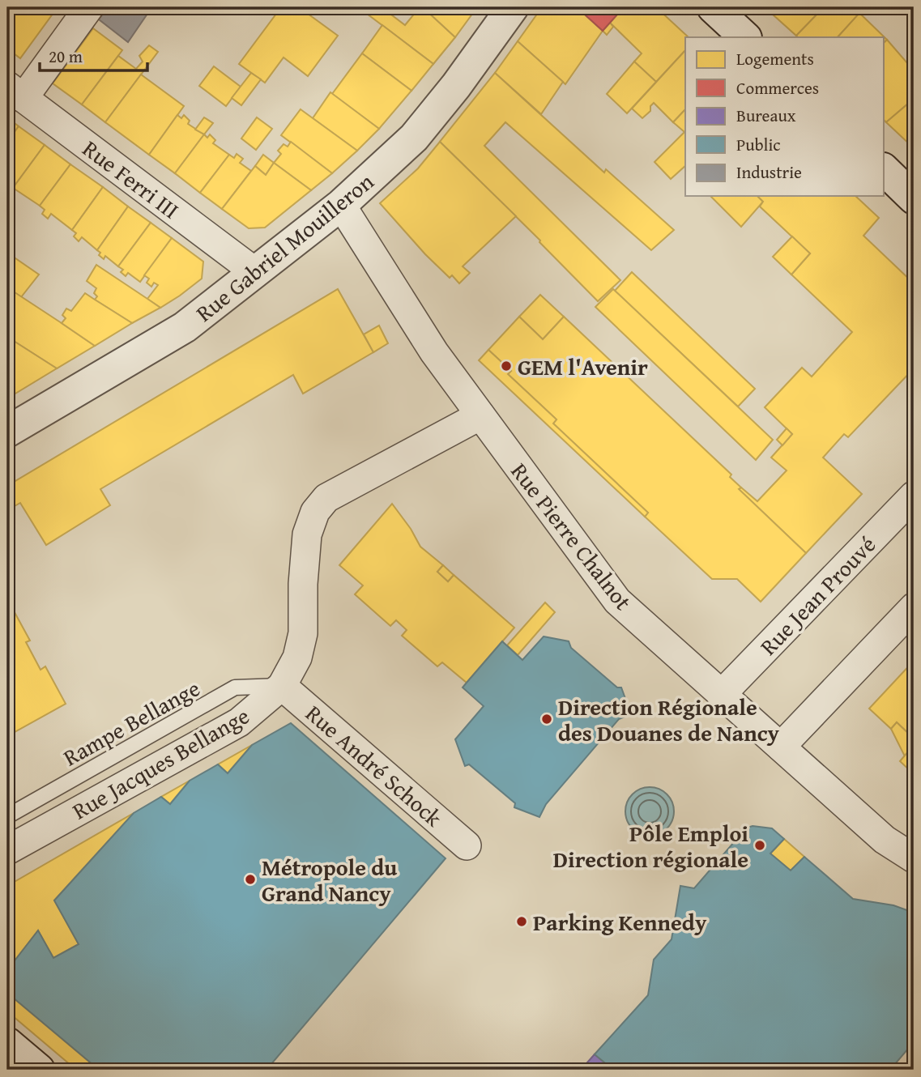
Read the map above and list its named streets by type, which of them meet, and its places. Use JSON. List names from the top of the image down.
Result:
{
  "streets": {
    "street": [
      "Rue Ferri III",
      "Rue Gabriel Mouilleron",
      "Rue Pierre Chalnot",
      "Rue Jean Prouvé",
      "Rue Jacques Bellange",
      "Rue André Schock"
    ],
    "lane": ["Rampe Bellange"]
  },
  "crossings": [
    ["Rue Ferri III", "Rue Gabriel Mouilleron"],
    ["Rue Gabriel Mouilleron", "Rue Pierre Chalnot"],
    ["Rue Pierre Chalnot", "Rue Jean Prouvé"],
    ["Rue Pierre Chalnot", "Rue Jacques Bellange"],
    ["Rampe Bellange", "Rue Jacques Bellange"],
    ["Rampe Bellange", "Rue André Schock"],
    ["Rue Jacques Bellange", "Rue André Schock"]
  ],
  "places": [
    "GEM l'Avenir",
    "Direction Régionale des Douanes de Nancy",
    "Pôle Emploi Direction régionale",
    "Métropole du Grand Nancy",
    "Parking Kennedy"
  ],
  "legend": [
    "Logements",
    "Commerces",
    "Bureaux",
    "Public",
    "Industrie"
  ],
  "scale_bar": "20 m"
}
